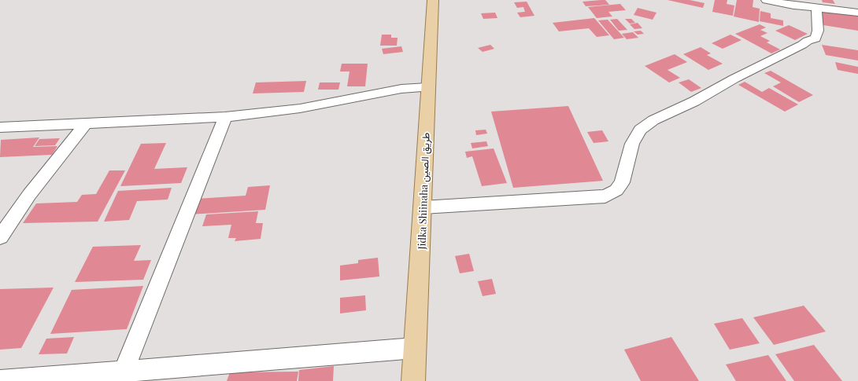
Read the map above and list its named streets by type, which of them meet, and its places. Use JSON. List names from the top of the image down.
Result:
{
  "streets": {
    "main road": ["Jidka Shiinaha طريق الصين"]
  }
}
